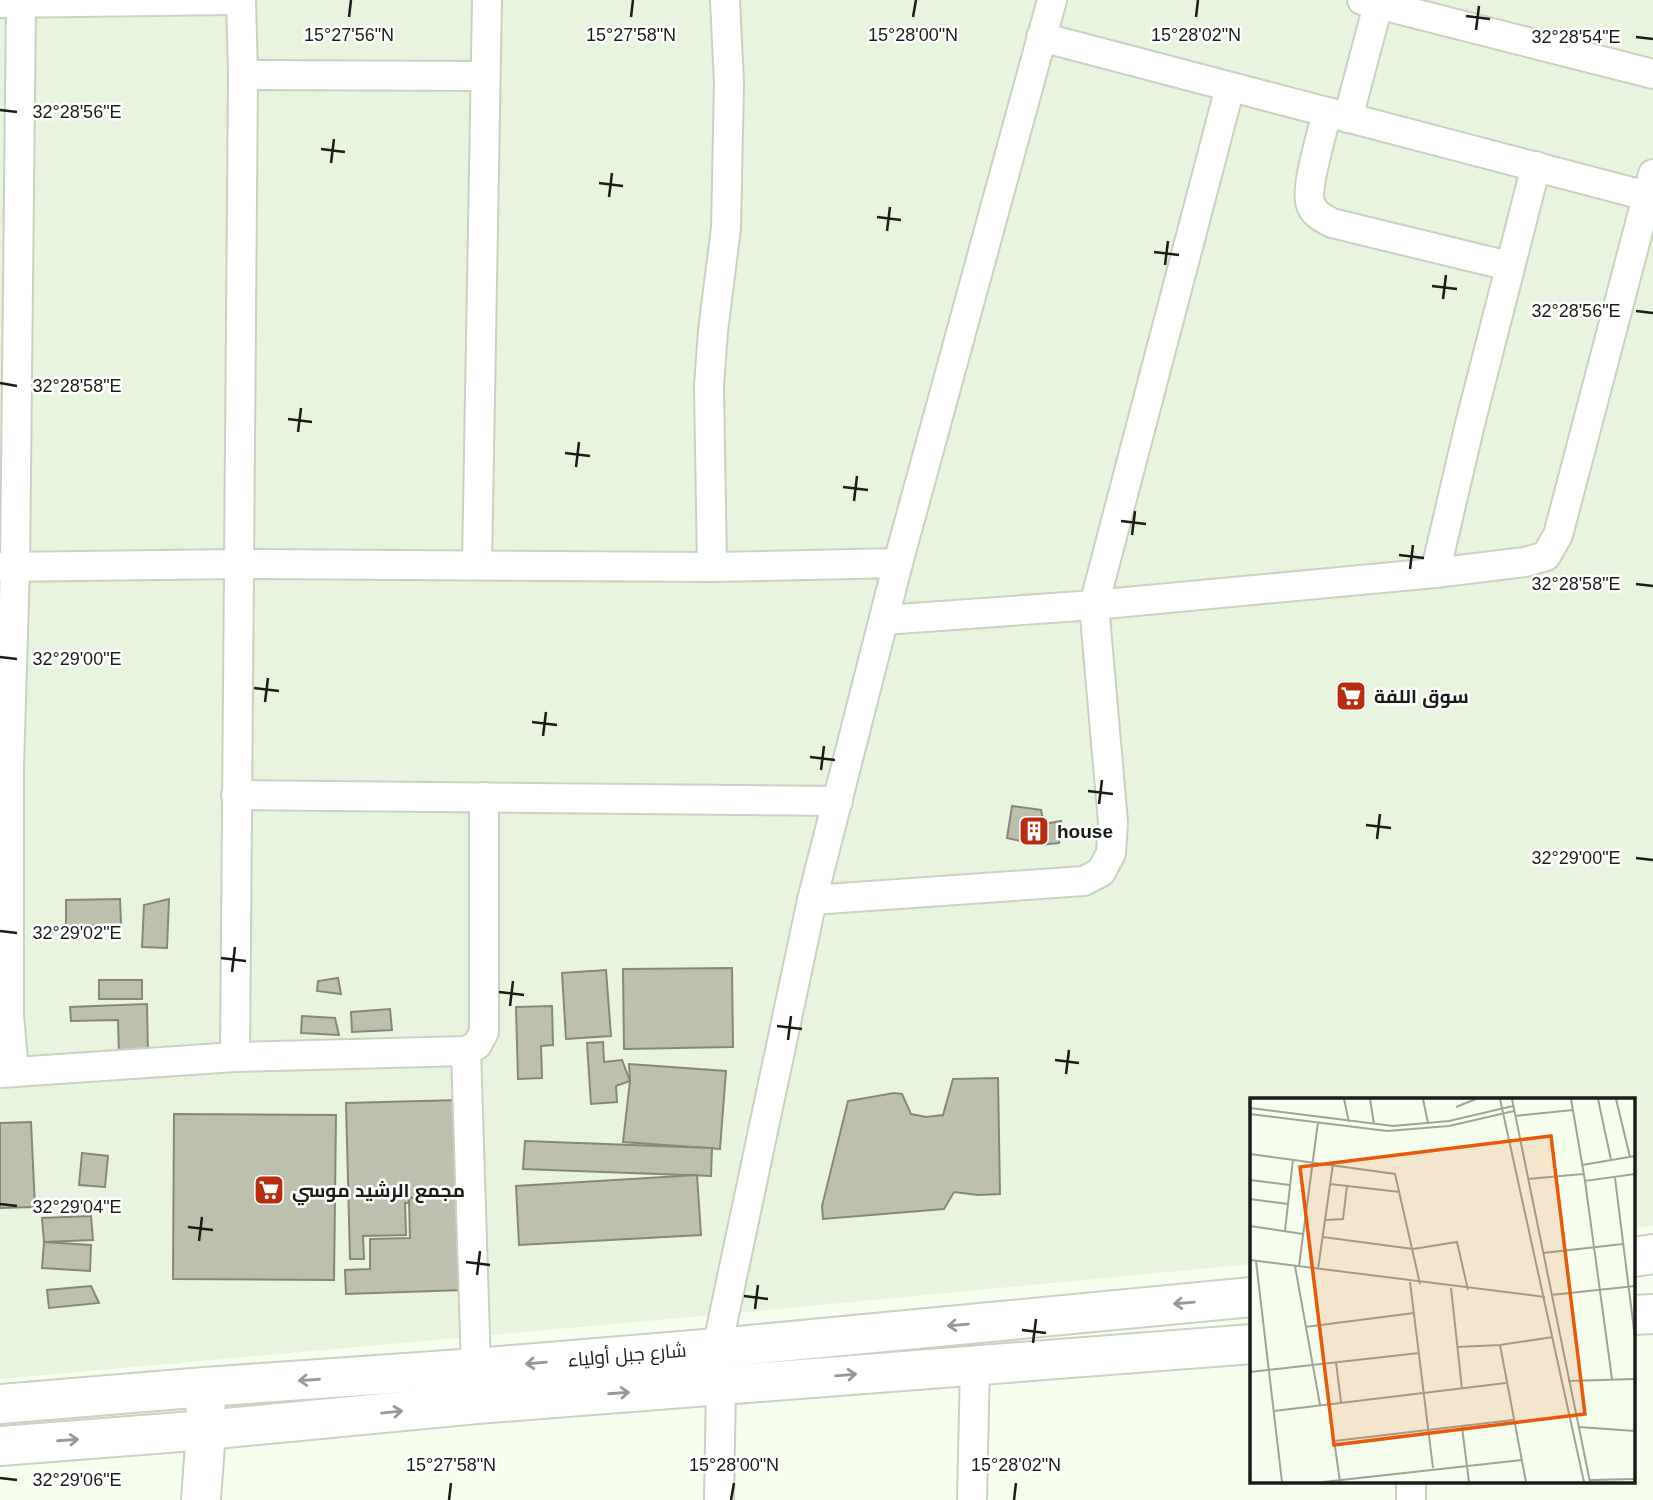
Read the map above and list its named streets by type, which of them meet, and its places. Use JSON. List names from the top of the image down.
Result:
{
  "streets": {
    "main road": ["شارع جبل أولياء"]
  },
  "places": {
    "supermarket": ["سوق اللفة", "مجمع الرشيد موسي"],
    "building": ["house"]
  },
  "coordinates": [
    "15°27'56\"N",
    "15°27'58\"N",
    "15°28'00\"N",
    "15°28'02\"N",
    "32°28'54\"E",
    "32°28'56\"E",
    "32°28'58\"E",
    "32°29'00\"E",
    "32°29'02\"E",
    "32°29'04\"E",
    "32°29'06\"E"
  ]
}
